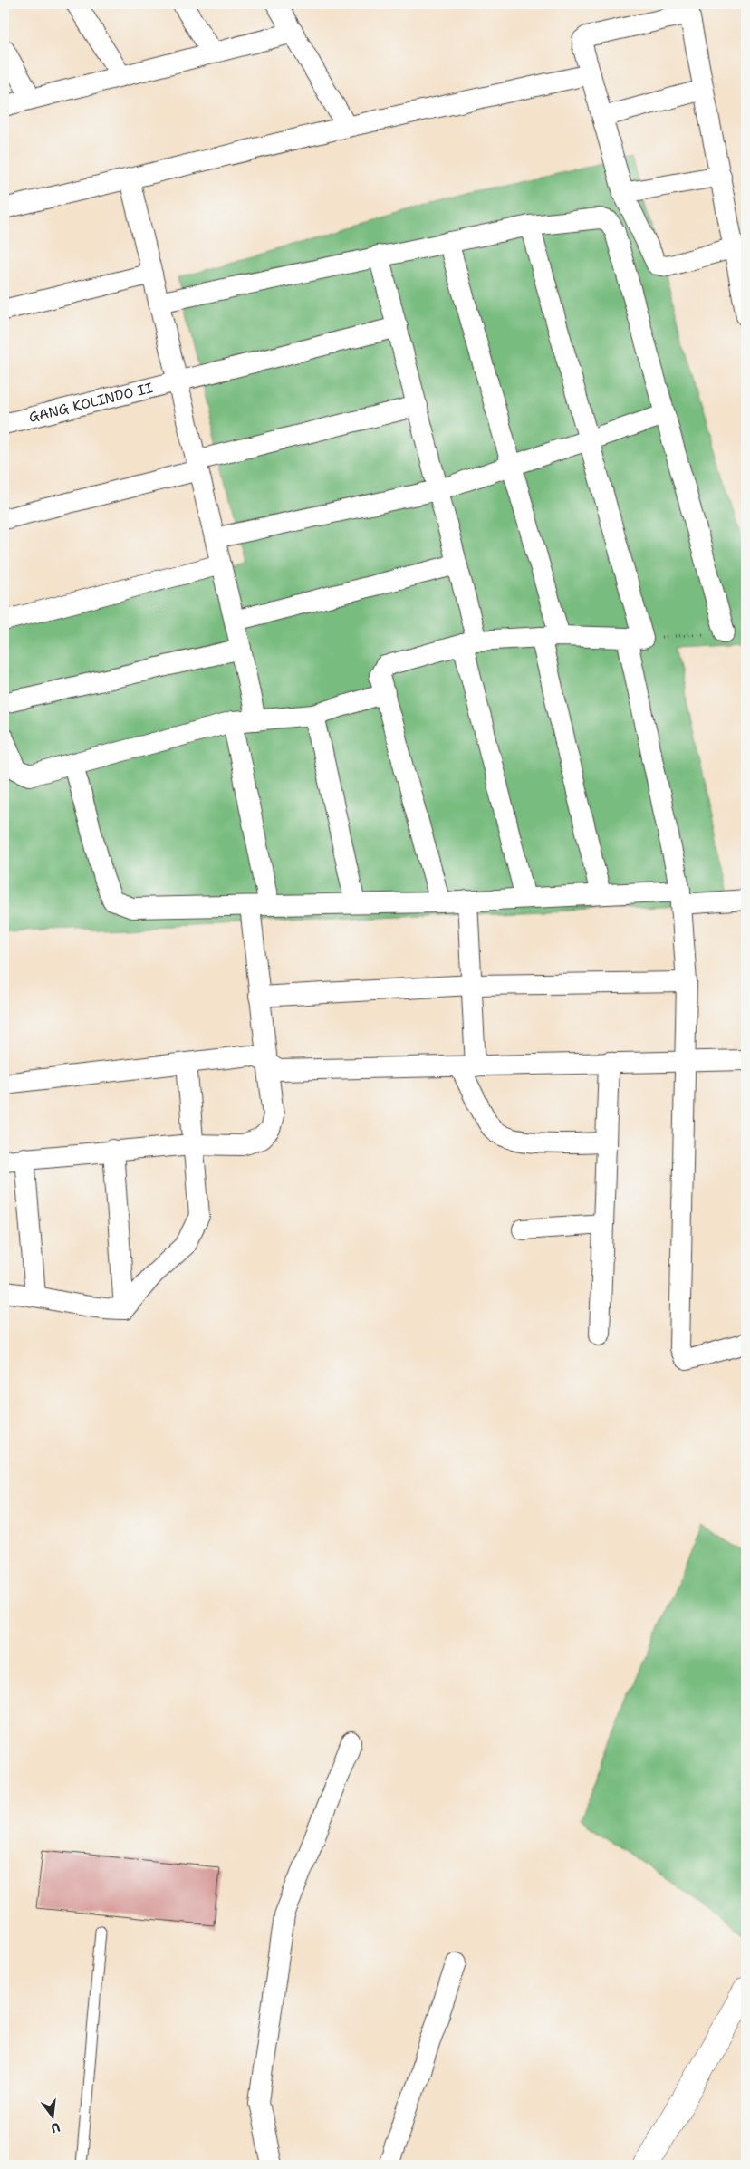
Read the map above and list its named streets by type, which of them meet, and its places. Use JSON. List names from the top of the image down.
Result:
{
  "streets": {
    "street": ["GANG KOLINDO II"]
  },
  "north": "bottom"
}
